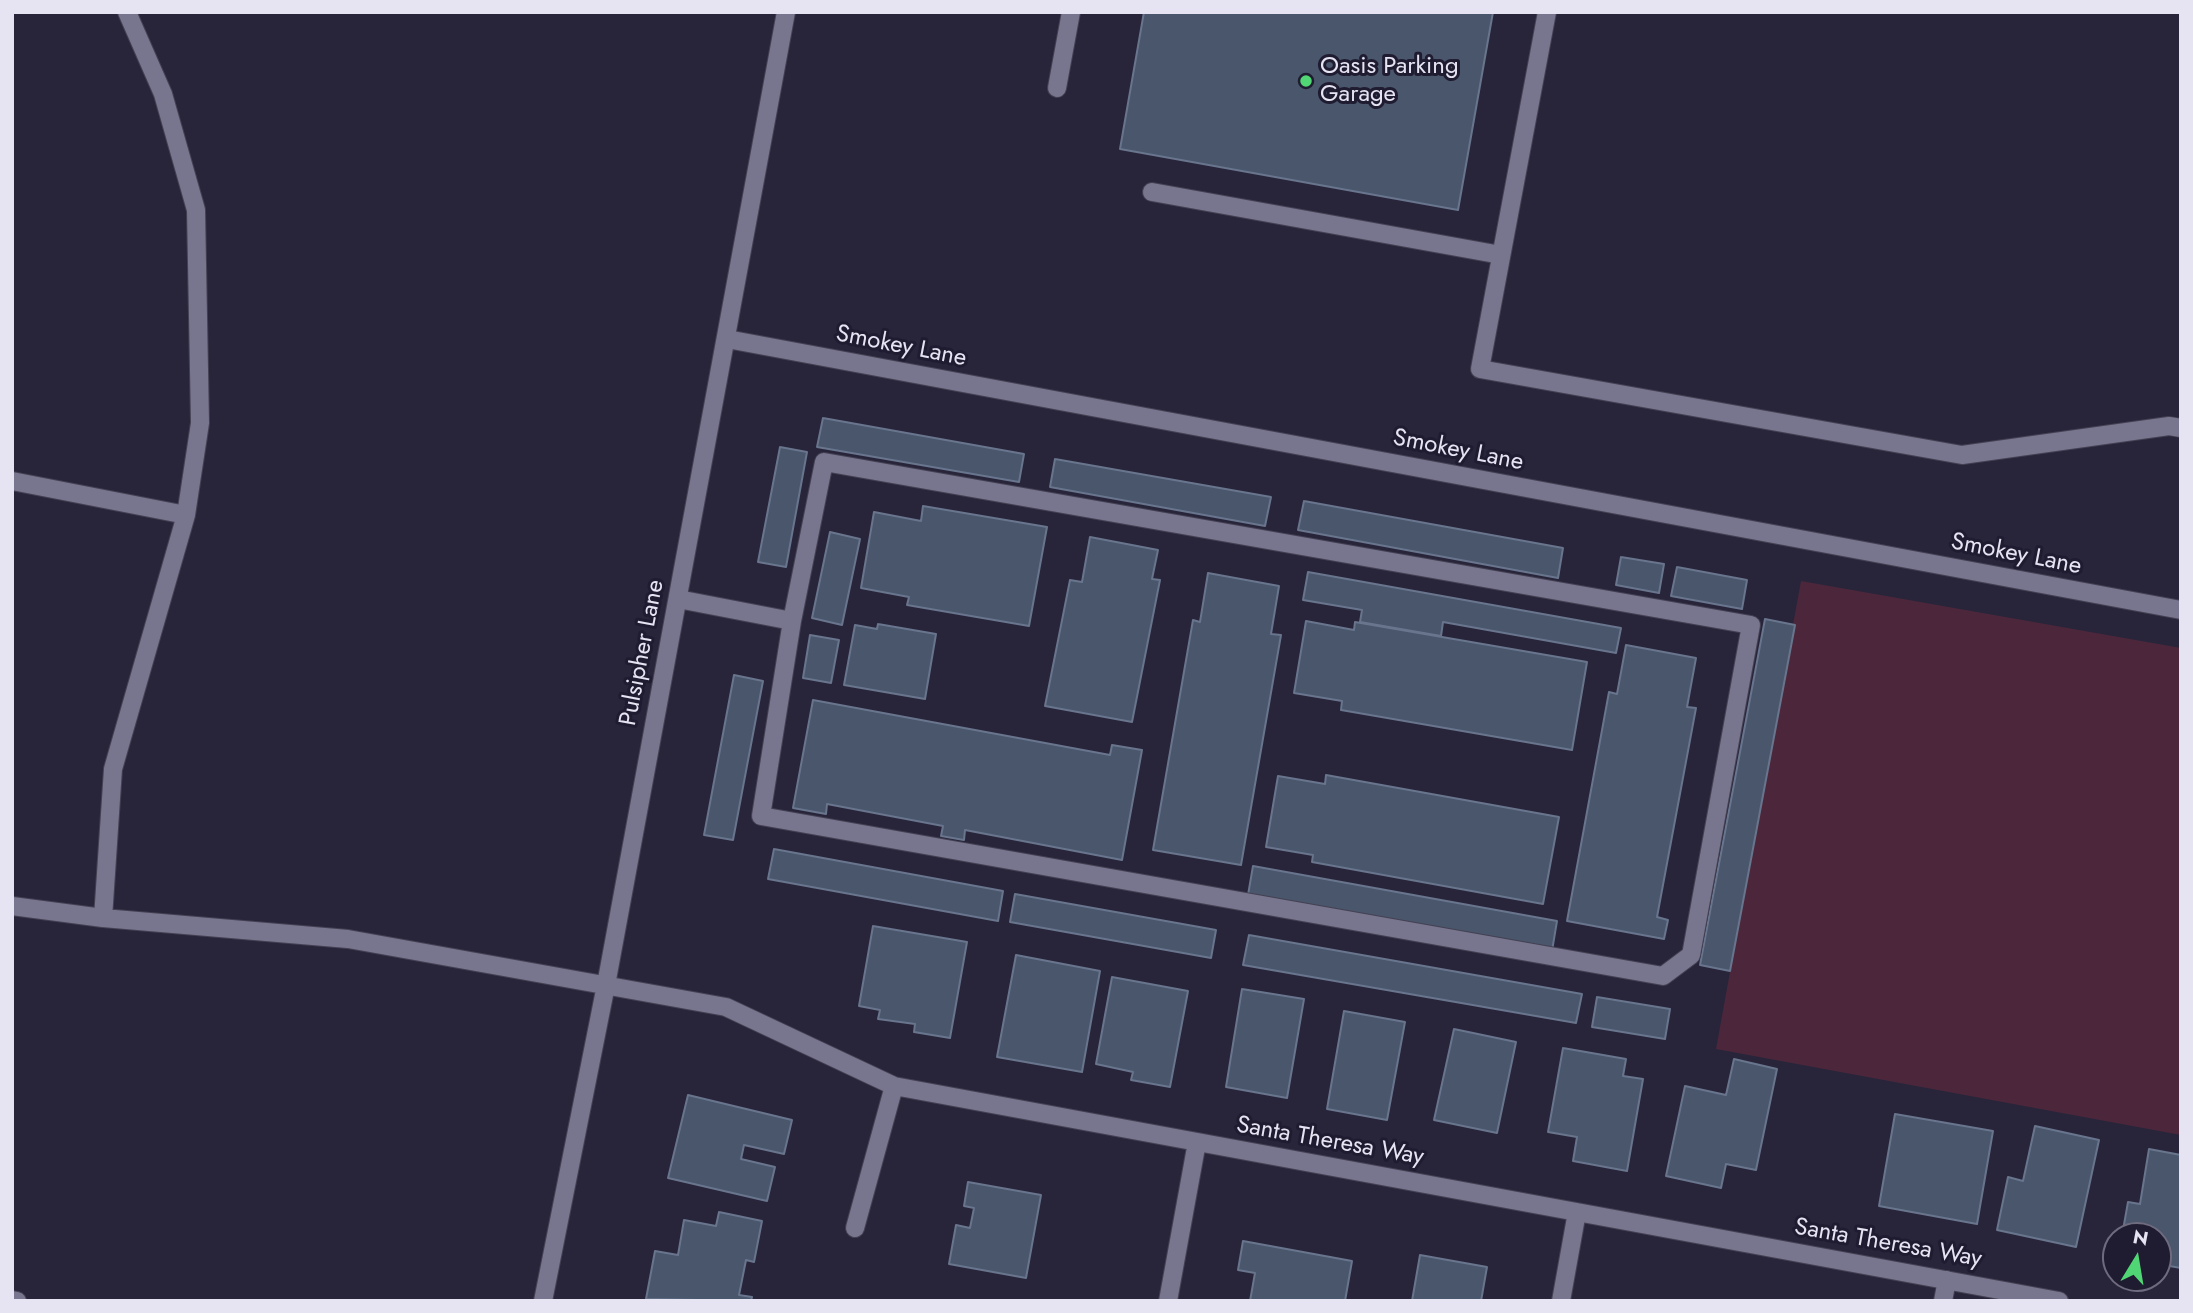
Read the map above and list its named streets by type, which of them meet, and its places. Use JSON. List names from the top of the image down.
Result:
{
  "streets": {
    "street": ["Smokey Lane", "Pulsipher Lane", "Santa Theresa Way"]
  },
  "crossings": [
    ["Smokey Lane", "Pulsipher Lane"],
    ["Pulsipher Lane", "Santa Theresa Way"]
  ],
  "places": ["Oasis Parking Garage"],
  "north": "top"
}
